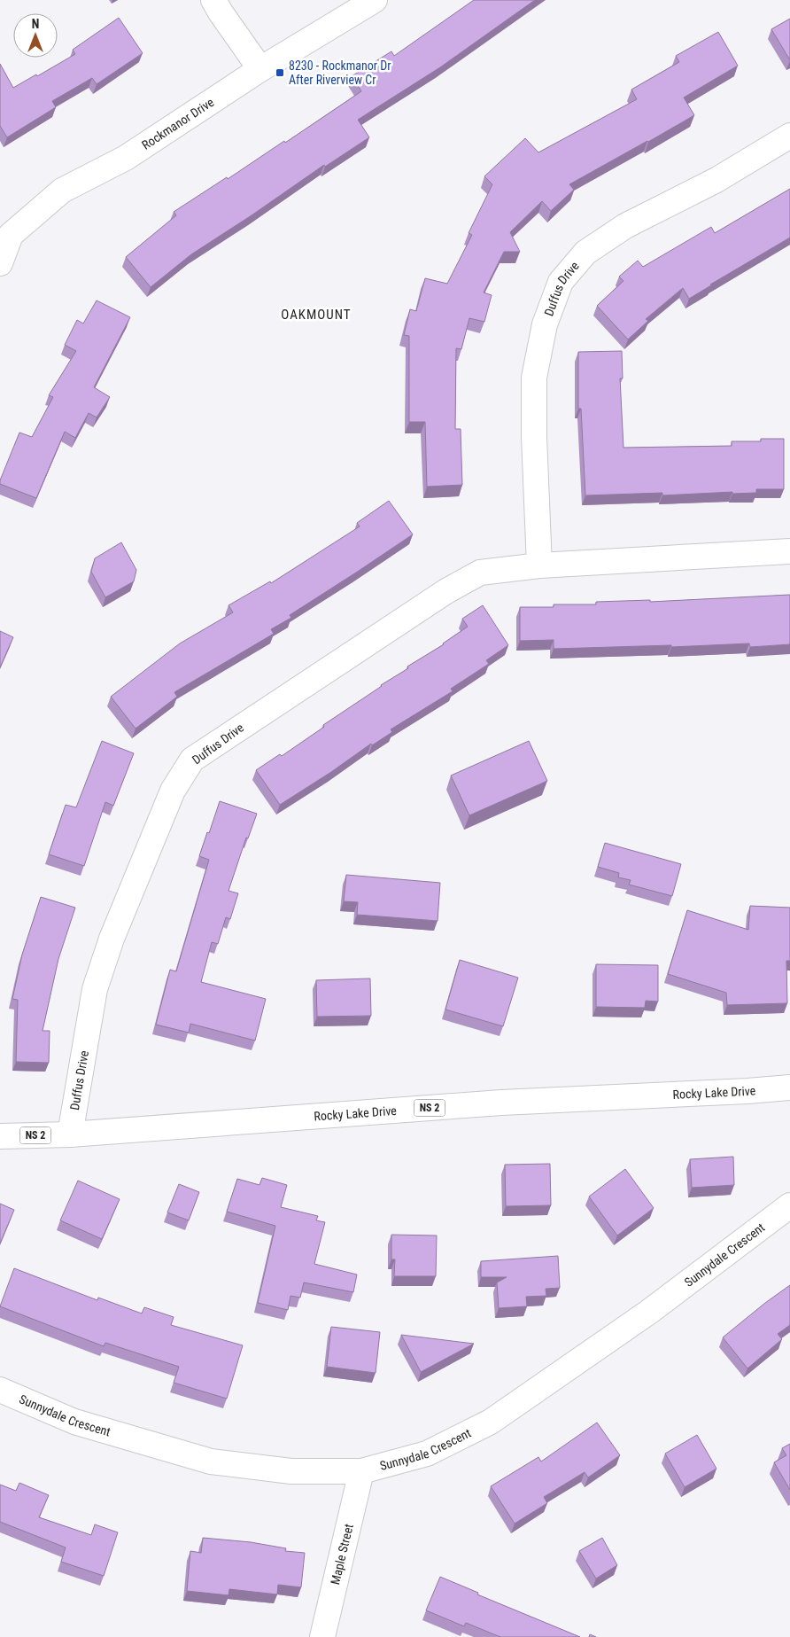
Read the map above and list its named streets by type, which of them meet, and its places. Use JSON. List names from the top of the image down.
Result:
{
  "streets": {
    "street": [
      "Rockmanor Drive",
      "Duffus Drive",
      "Rocky Lake Drive",
      "NS 2",
      "Sunnydale Crescent",
      "Maple Street"
    ]
  },
  "crossings": [
    ["Duffus Drive", "Rocky Lake Drive"],
    ["Sunnydale Crescent", "Maple Street"]
  ],
  "districts": ["OAKMOUNT"],
  "places": {
    "transit": ["8230 - Rockmanor Dr After Riverview Cr"]
  },
  "north": "top"
}
